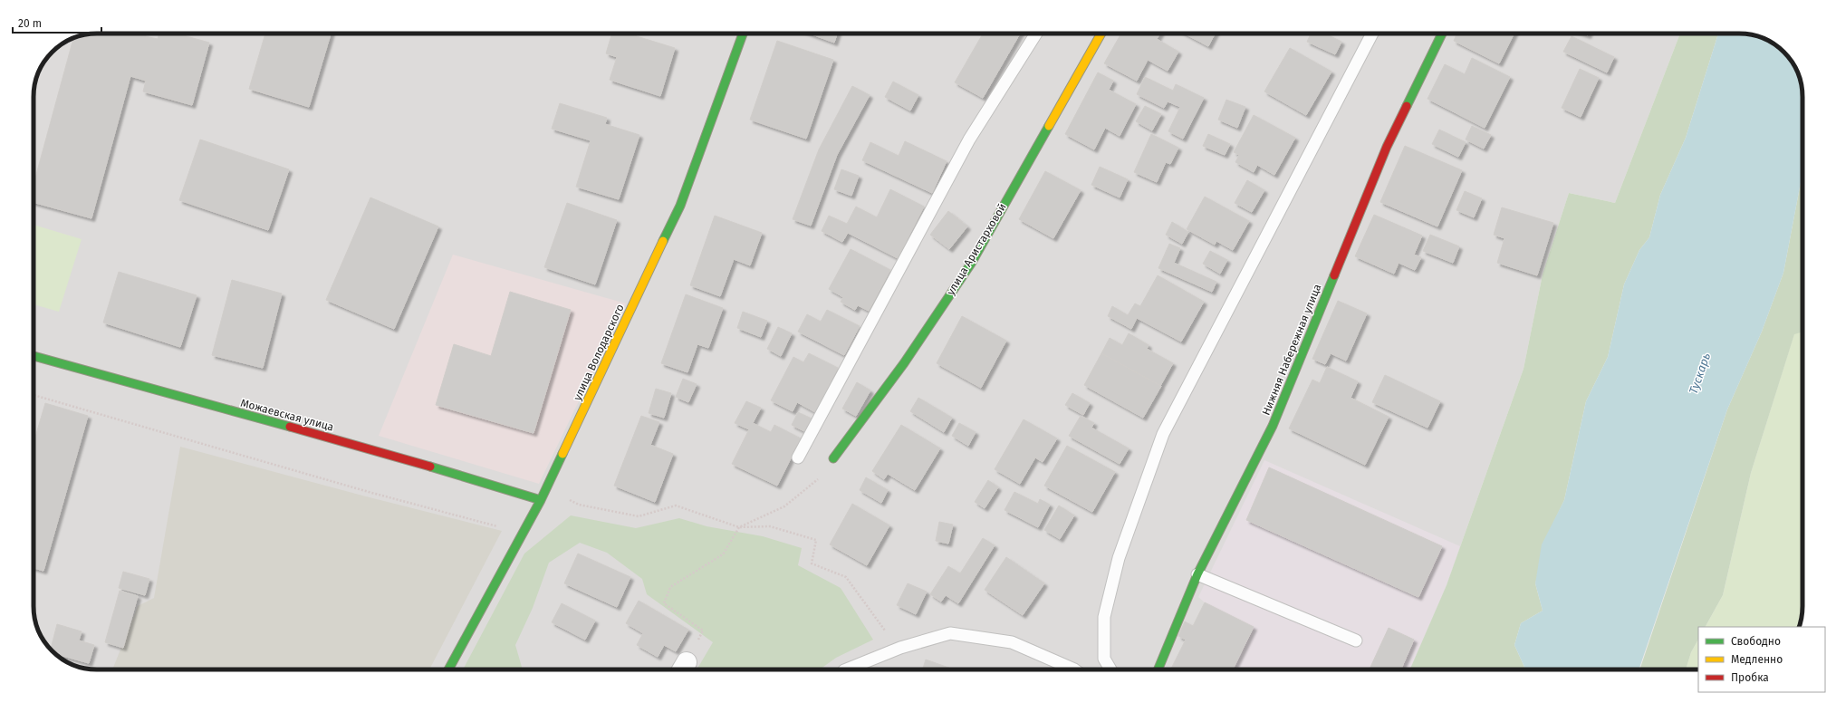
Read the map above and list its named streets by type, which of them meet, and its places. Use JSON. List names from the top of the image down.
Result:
{
  "streets": {
    "street": [
      "улица Аристарховой",
      "Нижняя Набережная улица",
      "улица Володарского",
      "Можаевская улица"
    ]
  },
  "crossings": [
    ["улица Володарского", "Можаевская улица"]
  ],
  "water": ["Тускарь"],
  "legend": ["Свободно", "Медленно", "Пробка"],
  "scale_bar": "20 m"
}
